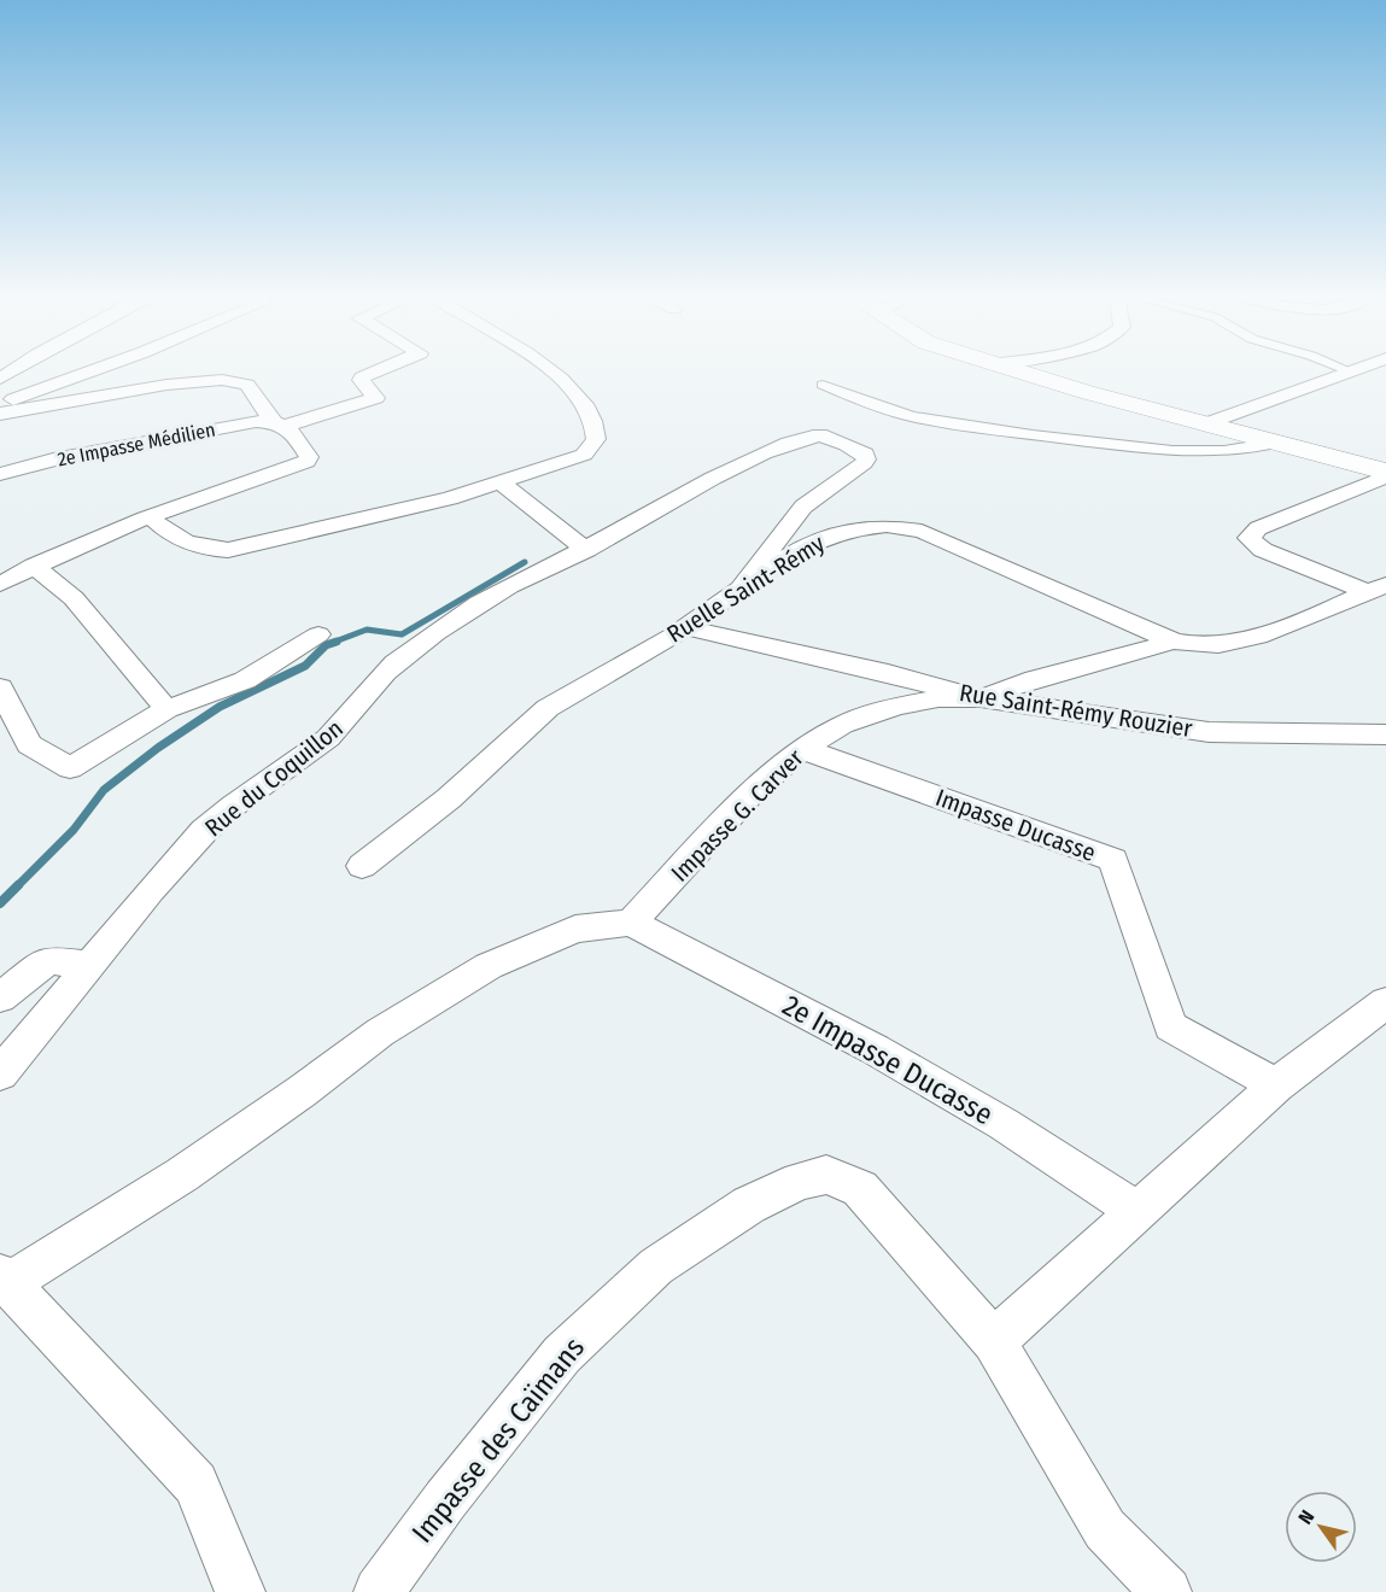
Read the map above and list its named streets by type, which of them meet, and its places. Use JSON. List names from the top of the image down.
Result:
{
  "streets": {
    "street": [
      "2e Impasse Médilien",
      "Ruelle Saint-Rémy",
      "Rue Saint-Rémy Rouzier",
      "Rue du Coquillon",
      "Impasse G. Carver",
      "Impasse Ducasse",
      "2e Impasse Ducasse",
      "Impasse des Caïmans"
    ]
  },
  "crossings": [
    ["Ruelle Saint-Rémy", "Rue Saint-Rémy Rouzier"],
    ["Ruelle Saint-Rémy", "Rue du Coquillon"],
    ["Rue Saint-Rémy Rouzier", "Impasse G. Carver"],
    ["Impasse G. Carver", "Impasse Ducasse"],
    ["Impasse G. Carver", "2e Impasse Ducasse"]
  ],
  "north": "top left"
}
